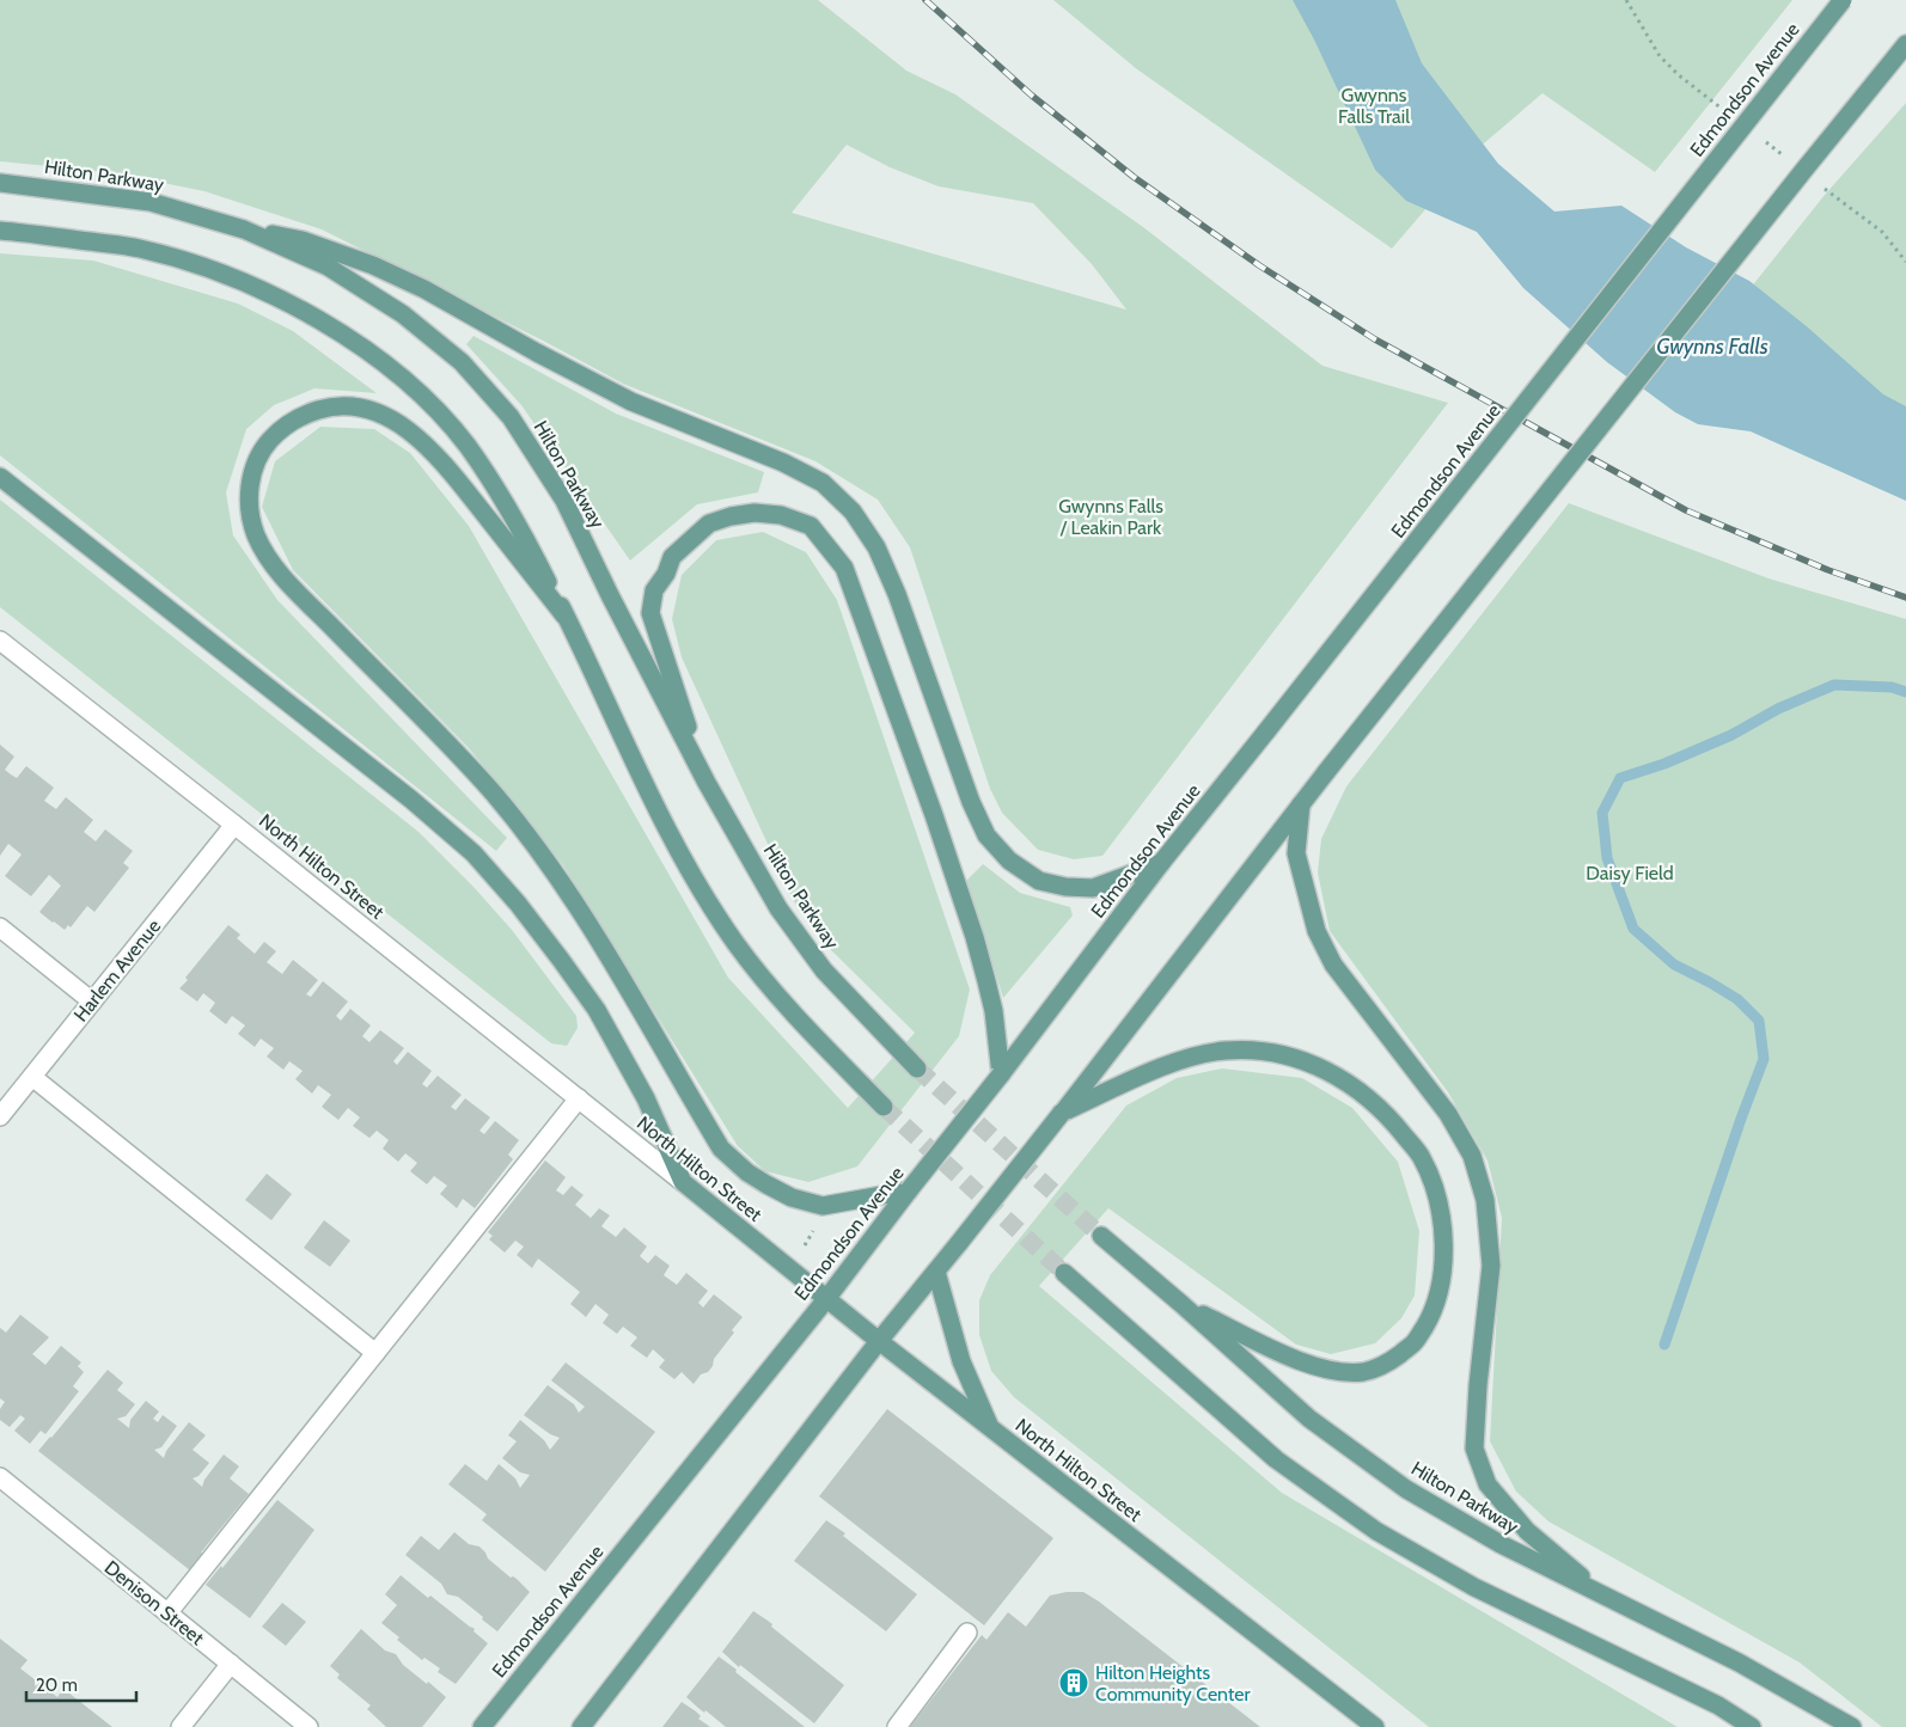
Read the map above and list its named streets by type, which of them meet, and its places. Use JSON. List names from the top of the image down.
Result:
{
  "streets": {
    "main road": ["Edmondson Avenue", "Hilton Parkway", "North Hilton Street"],
    "street": ["Harlem Avenue", "Denison Street"]
  },
  "crossings": [
    ["Edmondson Avenue", "North Hilton Street"],
    ["North Hilton Street", "Harlem Avenue"]
  ],
  "water": ["Gwynns Falls"],
  "parks": ["Gwynns Falls Trail", "Gwynns Falls / Leakin Park", "Daisy Field"],
  "places": {
    "building": ["Hilton Heights Community Center"]
  },
  "scale_bar": "20 m"
}
